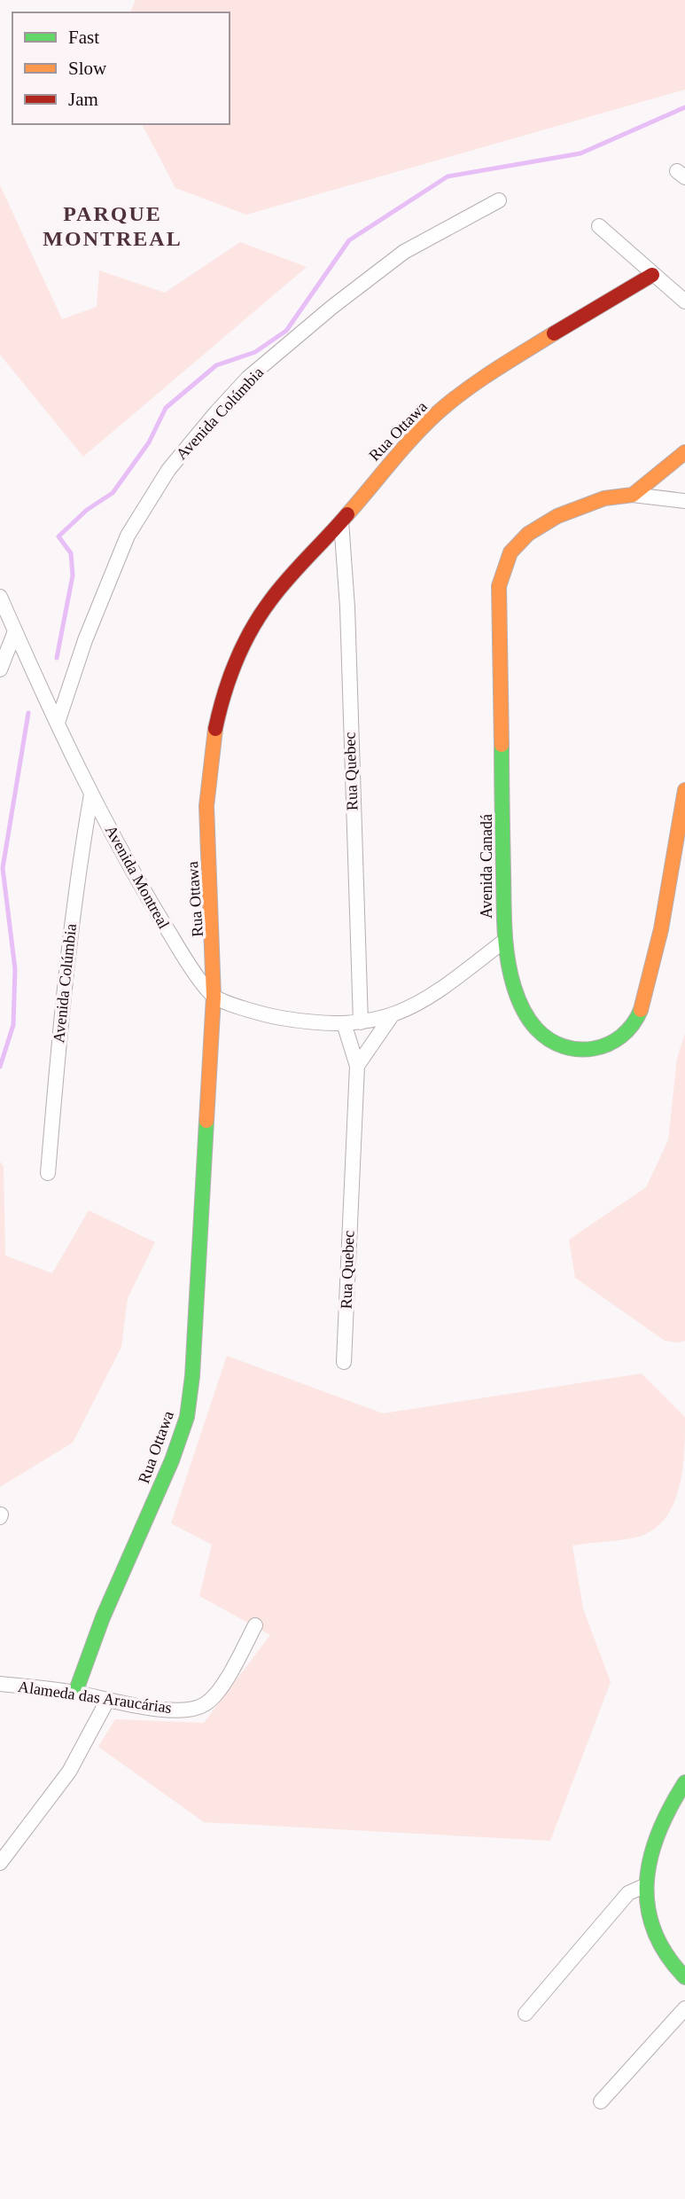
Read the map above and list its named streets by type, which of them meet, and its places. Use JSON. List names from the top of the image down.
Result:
{
  "streets": {
    "street": [
      "Avenida Colúmbia",
      "Rua Ottawa",
      "Rua Quebec",
      "Avenida Canadá",
      "Avenida Montreal",
      "Alameda das Araucárias"
    ]
  },
  "crossings": [
    ["Avenida Colúmbia", "Avenida Montreal"],
    ["Rua Ottawa", "Rua Quebec"],
    ["Rua Ottawa", "Avenida Montreal"],
    ["Rua Ottawa", "Alameda das Araucárias"]
  ],
  "districts": ["PARQUE MONTREAL"],
  "legend": ["Fast", "Slow", "Jam"]
}
